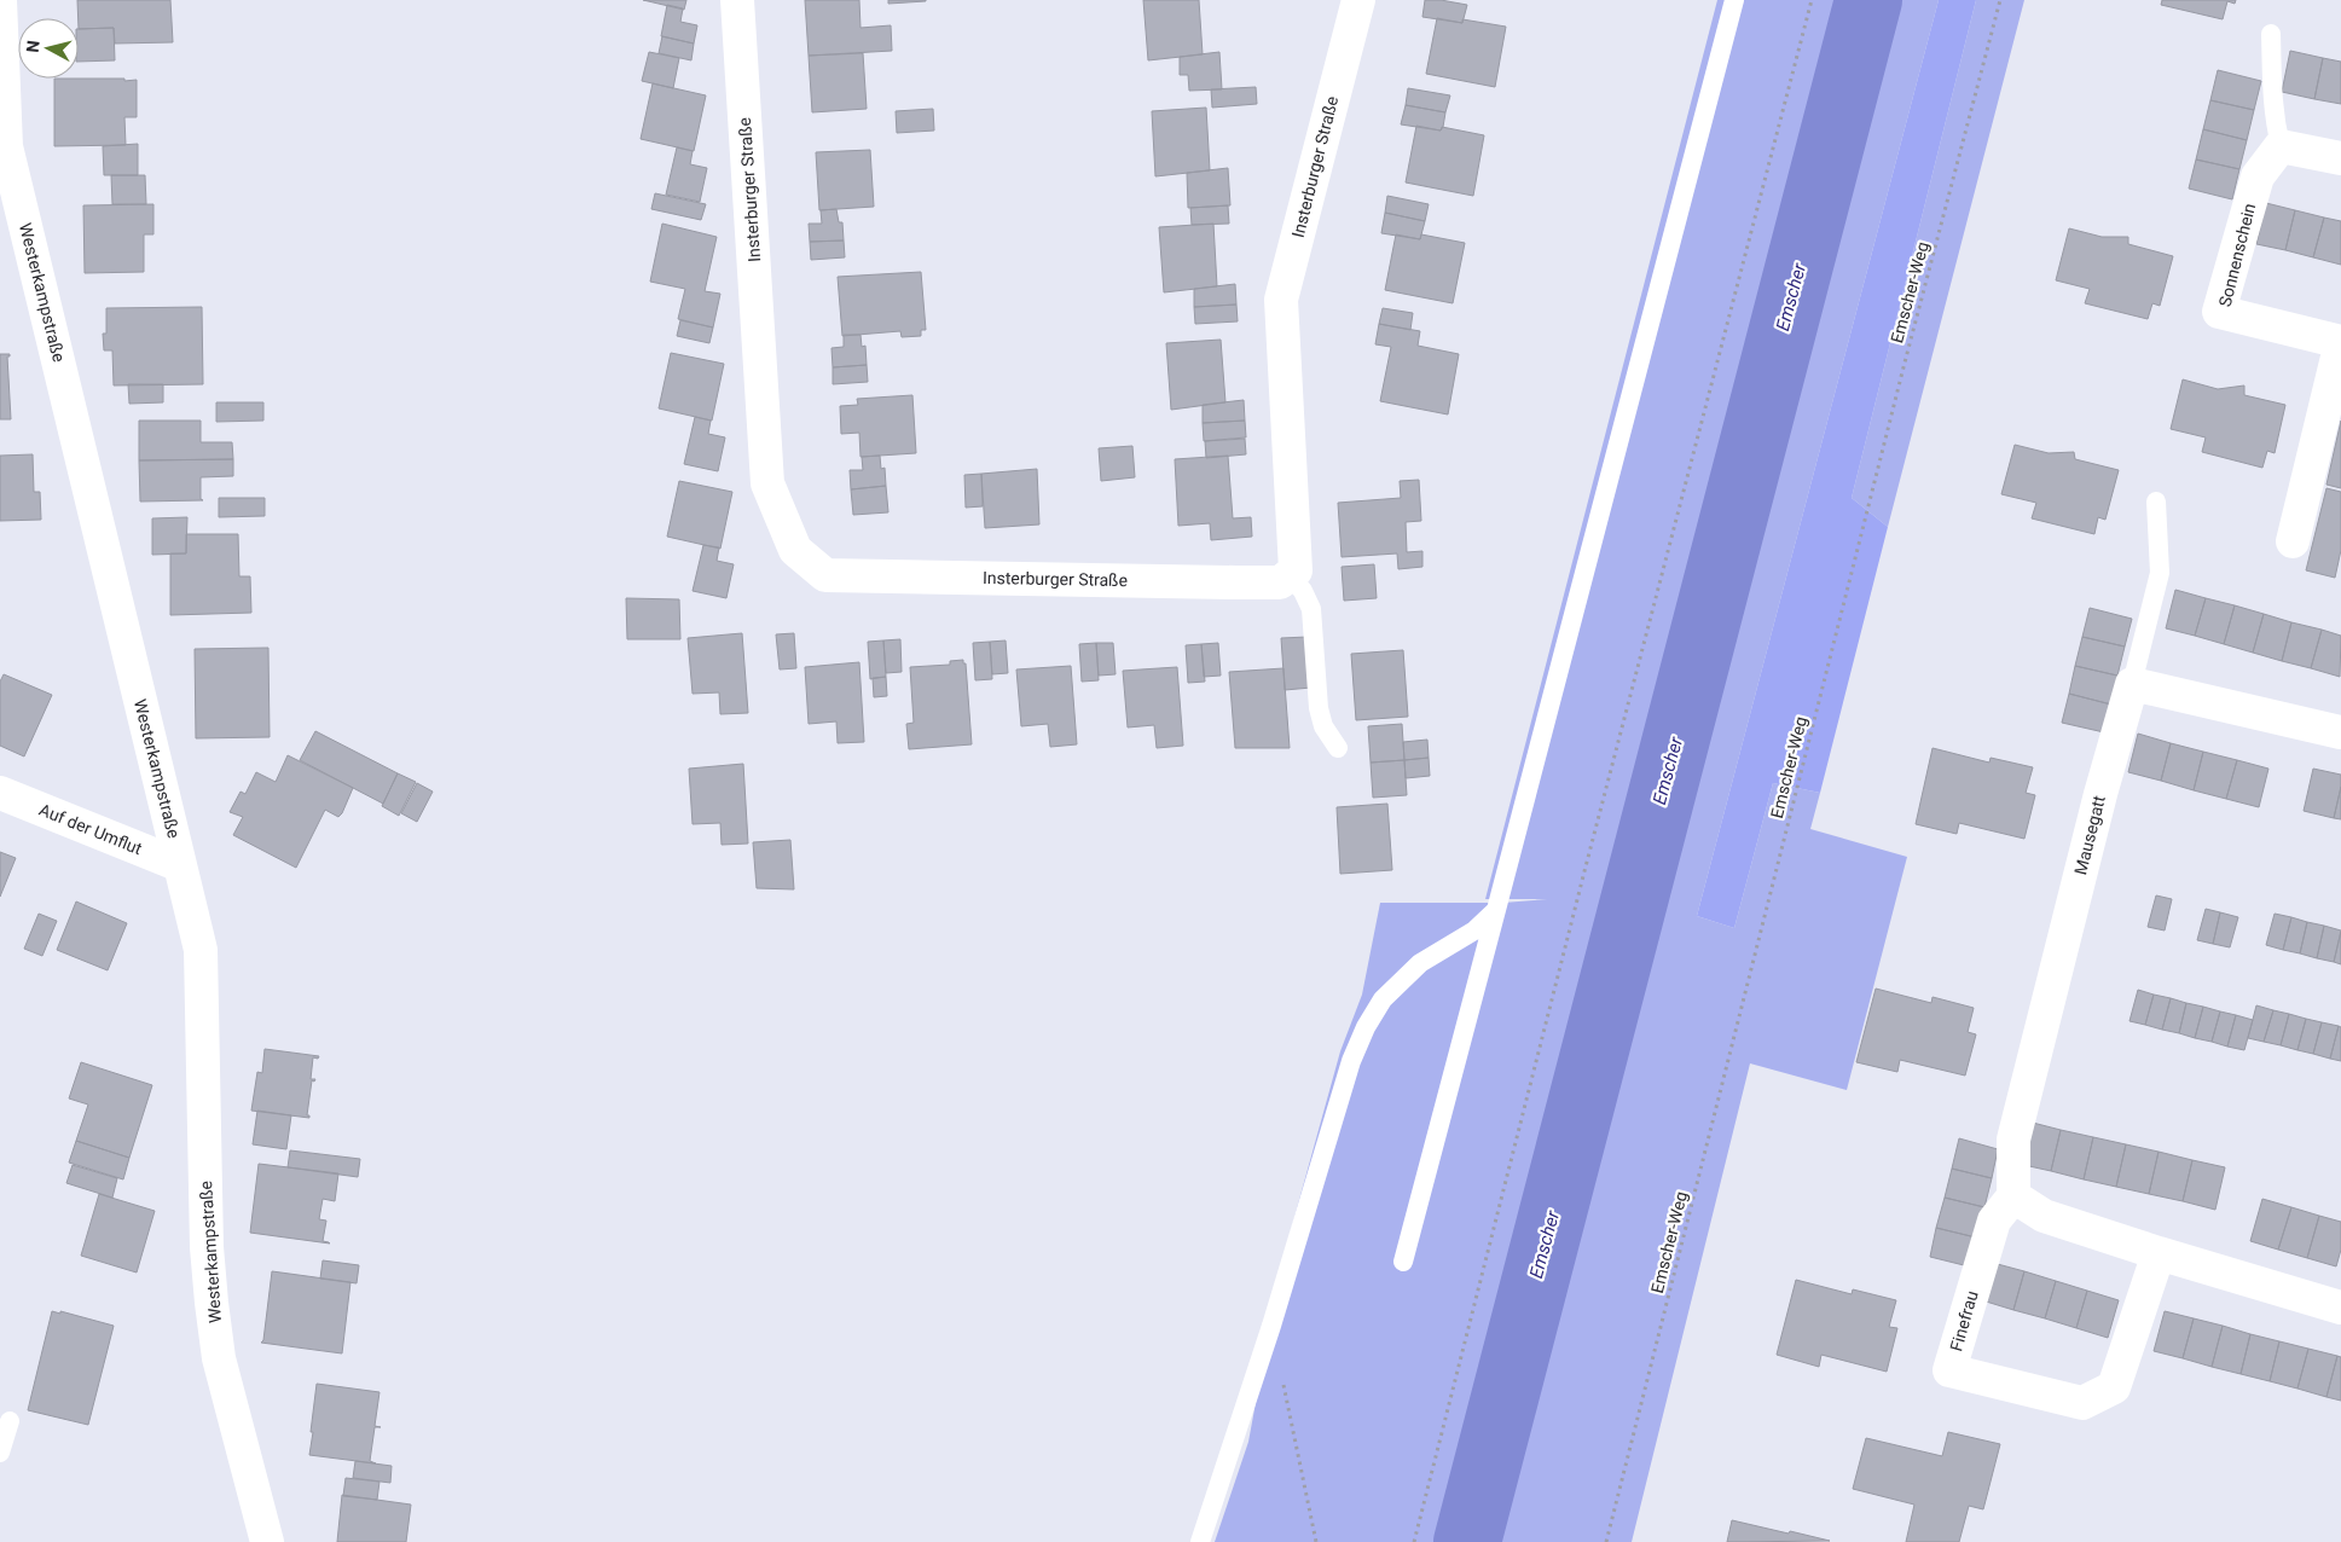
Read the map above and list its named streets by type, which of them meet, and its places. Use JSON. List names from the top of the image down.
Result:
{
  "streets": {
    "street": [
      "Insterburger Straße",
      "Sonnenschein",
      "Westerkampstraße",
      "Auf der Umflut",
      "Mausegatt",
      "Finefrau"
    ],
    "path": ["Emscher-Weg"]
  },
  "crossings": [
    ["Westerkampstraße", "Auf der Umflut"],
    ["Mausegatt", "Finefrau"]
  ],
  "water": ["Emscher"],
  "north": "left"
}
